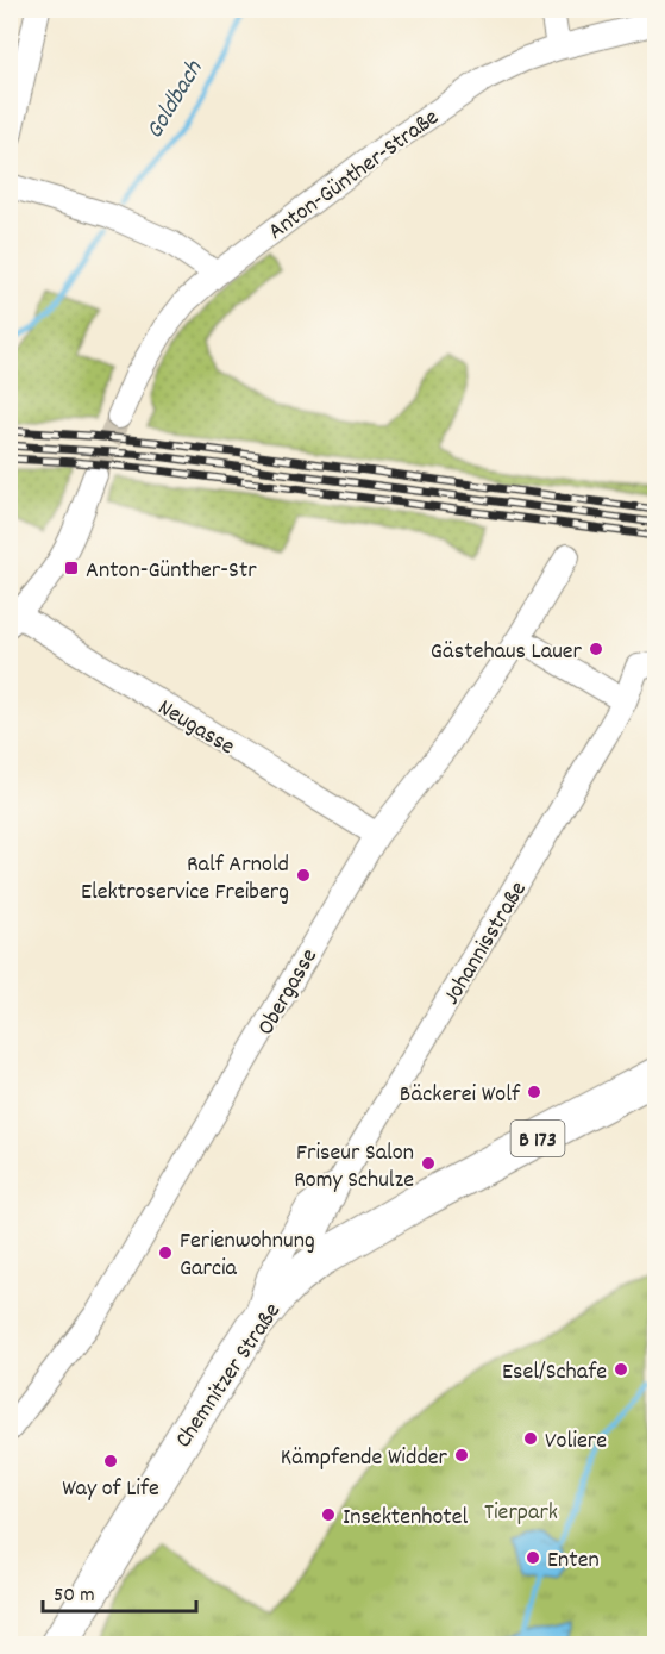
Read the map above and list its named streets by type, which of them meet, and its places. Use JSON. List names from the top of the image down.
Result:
{
  "streets": {
    "main road": ["B 173", "Chemnitzer Straße"],
    "street": [
      "Anton-Günther-Straße",
      "Neugasse",
      "Johannisstraße",
      "Obergasse"
    ]
  },
  "crossings": [
    ["Neugasse", "Obergasse"],
    ["Johannisstraße", "Chemnitzer Straße"]
  ],
  "water": ["Goldbach"],
  "parks": ["Tierpark"],
  "places": {
    "transit": ["Anton-Günther-Str"],
    "other": [
      "Gästehaus Lauer",
      "Ralf Arnold Elektroservice Freiberg",
      "Bäckerei Wolf",
      "Friseur Salon Romy Schulze",
      "Ferienwohnung Garcia",
      "Esel/Schafe",
      "Voliere",
      "Kämpfende Widder",
      "Way of Life",
      "Insektenhotel",
      "Enten"
    ]
  },
  "scale_bar": "50 m"
}
